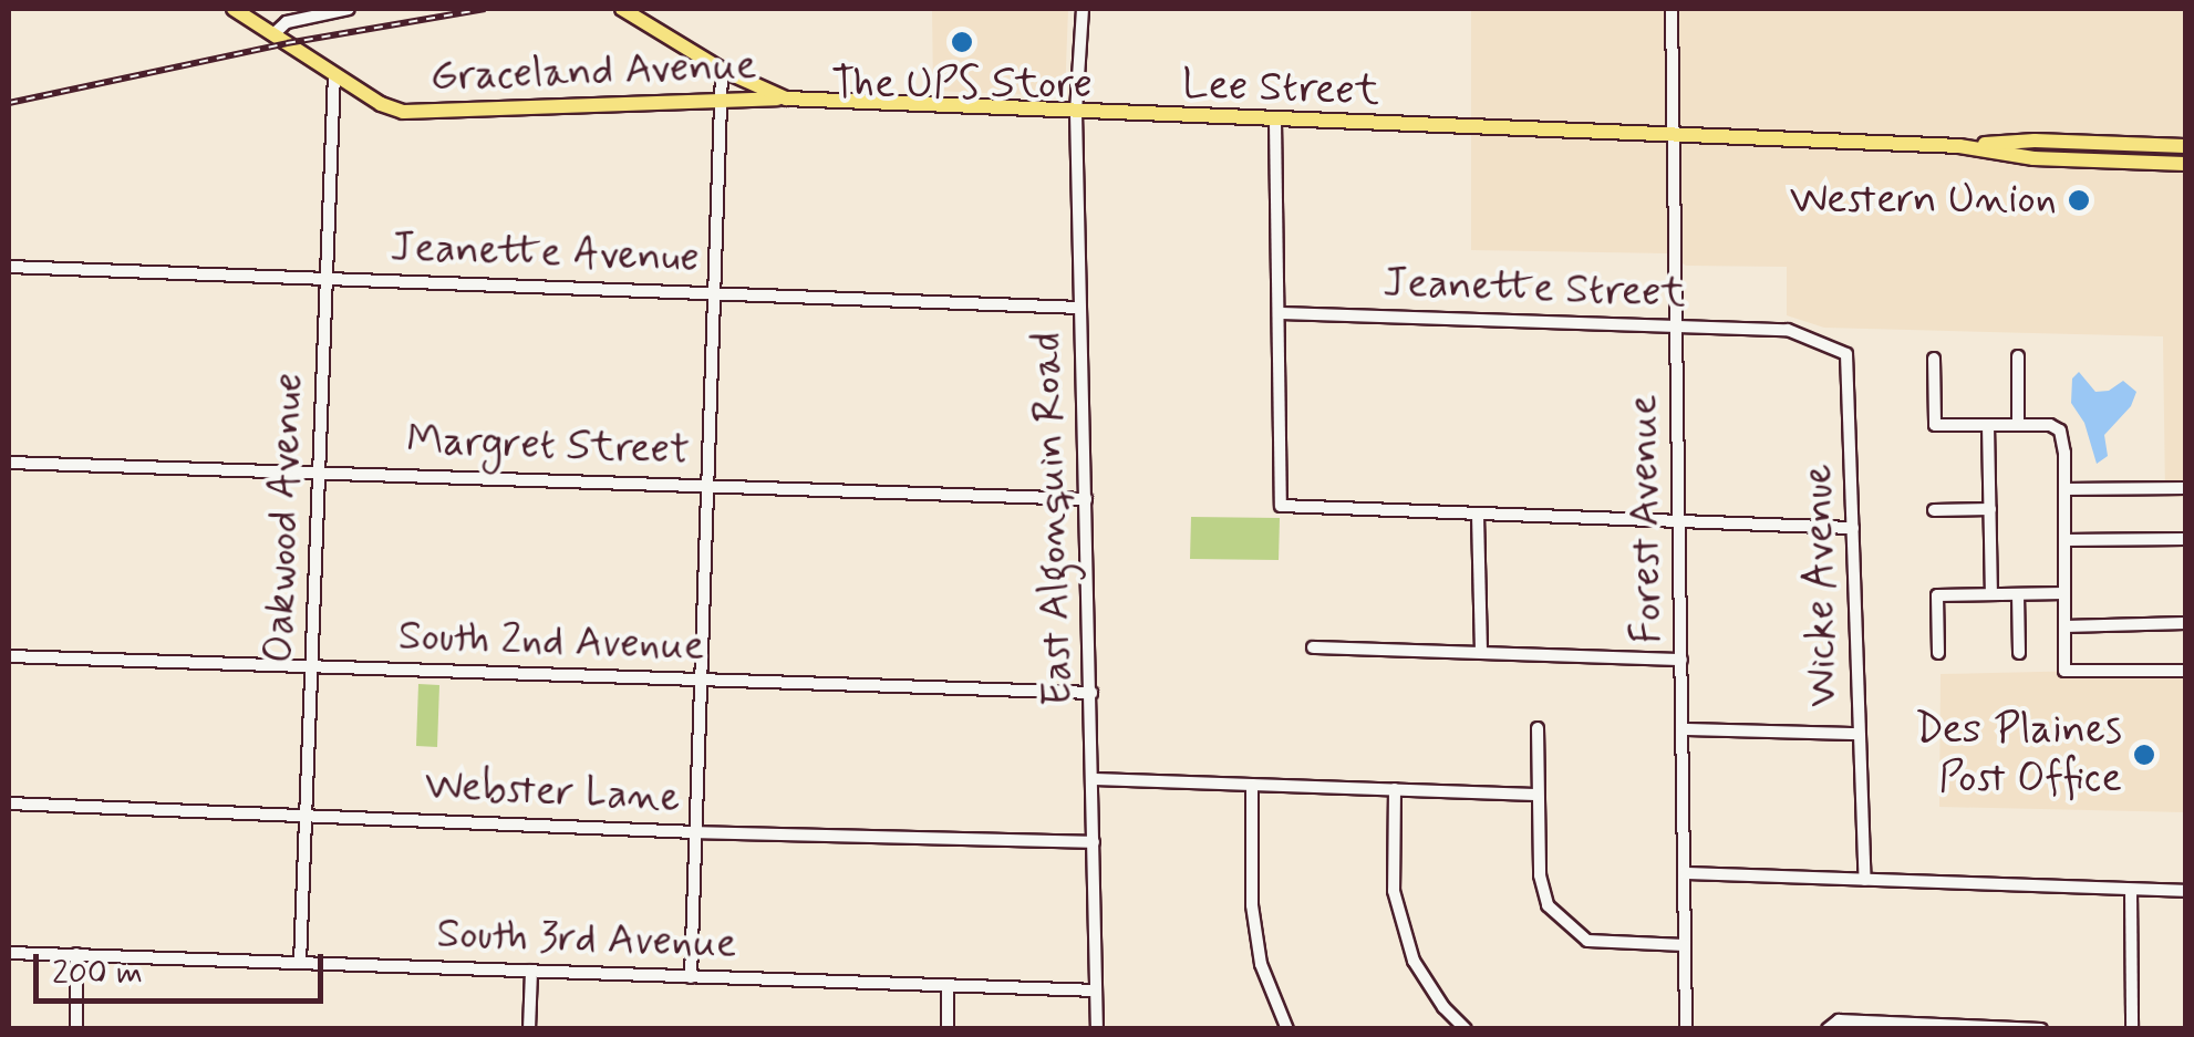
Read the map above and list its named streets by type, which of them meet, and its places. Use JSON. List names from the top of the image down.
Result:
{
  "streets": {
    "main road": ["Graceland Avenue", "Lee Street"],
    "street": [
      "Jeanette Avenue",
      "Jeanette Street",
      "Margret Street",
      "Oakwood Avenue",
      "East Algonquin Road",
      "Forest Avenue",
      "Wicke Avenue",
      "South 2nd Avenue",
      "Webster Lane",
      "South 3rd Avenue"
    ]
  },
  "crossings": [
    ["Graceland Avenue", "Lee Street"],
    ["Graceland Avenue", "Oakwood Avenue"],
    ["Lee Street", "East Algonquin Road"],
    ["Lee Street", "Forest Avenue"],
    ["Jeanette Avenue", "Oakwood Avenue"],
    ["Jeanette Avenue", "East Algonquin Road"],
    ["Jeanette Street", "Forest Avenue"],
    ["Jeanette Street", "Wicke Avenue"],
    ["Margret Street", "Oakwood Avenue"],
    ["Margret Street", "East Algonquin Road"],
    ["Oakwood Avenue", "South 2nd Avenue"],
    ["Oakwood Avenue", "Webster Lane"],
    ["Oakwood Avenue", "South 3rd Avenue"],
    ["East Algonquin Road", "South 2nd Avenue"],
    ["East Algonquin Road", "Webster Lane"],
    ["East Algonquin Road", "South 3rd Avenue"]
  ],
  "places": ["The UPS Store", "Western Union", "Des Plaines Post Office"],
  "scale_bar": "200 m"
}
